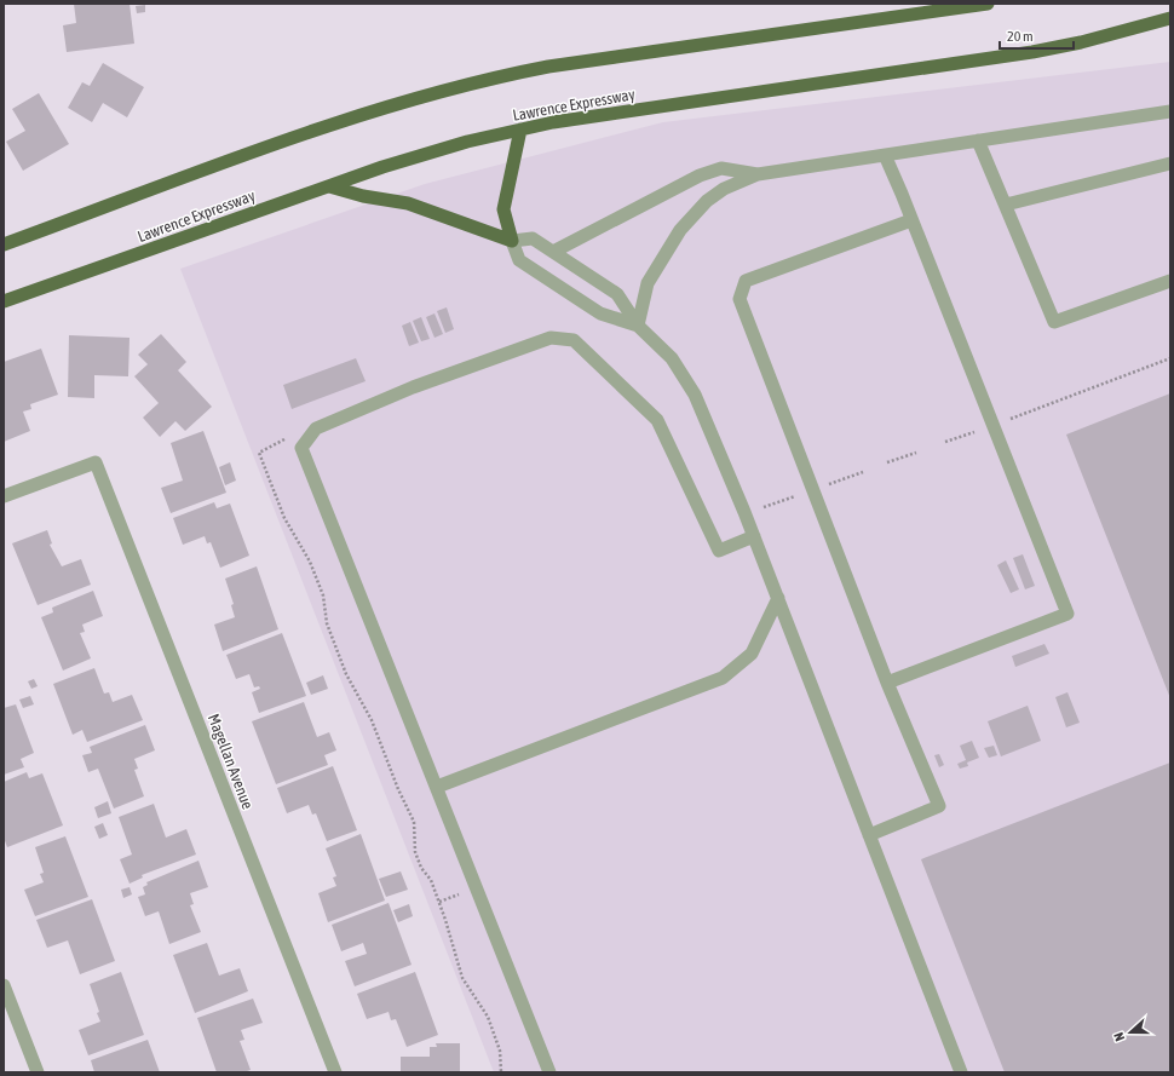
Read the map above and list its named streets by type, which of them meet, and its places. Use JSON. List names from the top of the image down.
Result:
{
  "streets": {
    "highway": ["Lawrence Expressway"],
    "street": ["Magellan Avenue"]
  },
  "scale_bar": "20 m",
  "north": "left"
}
